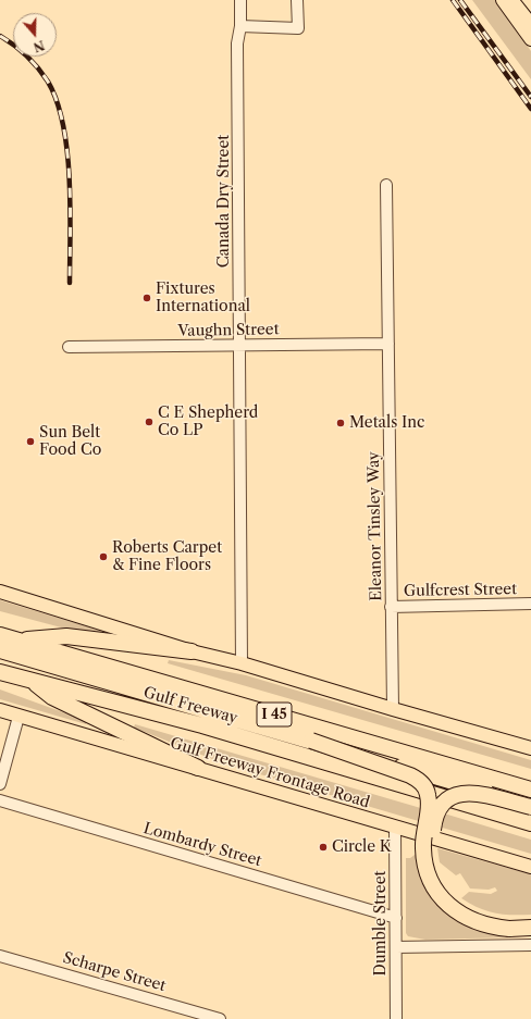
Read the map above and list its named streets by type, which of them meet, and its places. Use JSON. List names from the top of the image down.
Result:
{
  "streets": {
    "highway": ["Gulf Freeway", "I 45"],
    "main road": ["Gulf Freeway Frontage Road"],
    "street": [
      "Canada Dry Street",
      "Vaughn Street",
      "Eleanor Tinsley Way",
      "Gulfcrest Street",
      "Lombardy Street",
      "Dumble Street",
      "Scharpe Street"
    ]
  },
  "crossings": [
    ["Canada Dry Street", "Vaughn Street"],
    ["Vaughn Street", "Eleanor Tinsley Way"],
    ["Eleanor Tinsley Way", "Gulfcrest Street"],
    ["Gulf Freeway Frontage Road", "Dumble Street"],
    ["Lombardy Street", "Dumble Street"]
  ],
  "places": [
    "Fixtures International",
    "C E Shepherd Co LP",
    "Metals Inc",
    "Sun Belt Food Co",
    "Roberts Carpet & Fine Floors",
    "Circle K"
  ],
  "north": "bottom"
}
